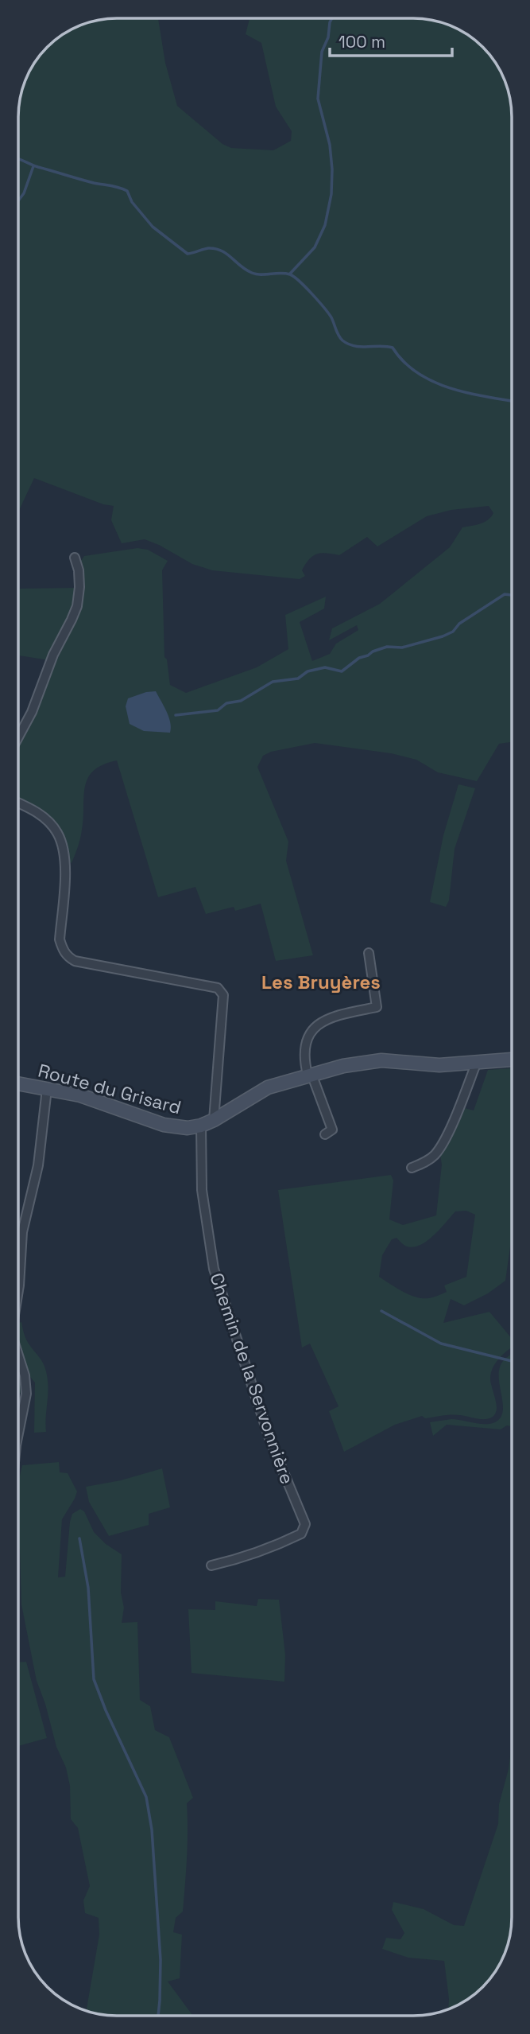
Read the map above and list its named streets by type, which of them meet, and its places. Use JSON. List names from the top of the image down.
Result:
{
  "streets": {
    "street": ["Route du Grisard", "Chemin de la Servonnière"]
  },
  "crossings": [
    ["Route du Grisard", "Chemin de la Servonnière"]
  ],
  "districts": ["Les Bruyères"],
  "scale_bar": "100 m"
}
